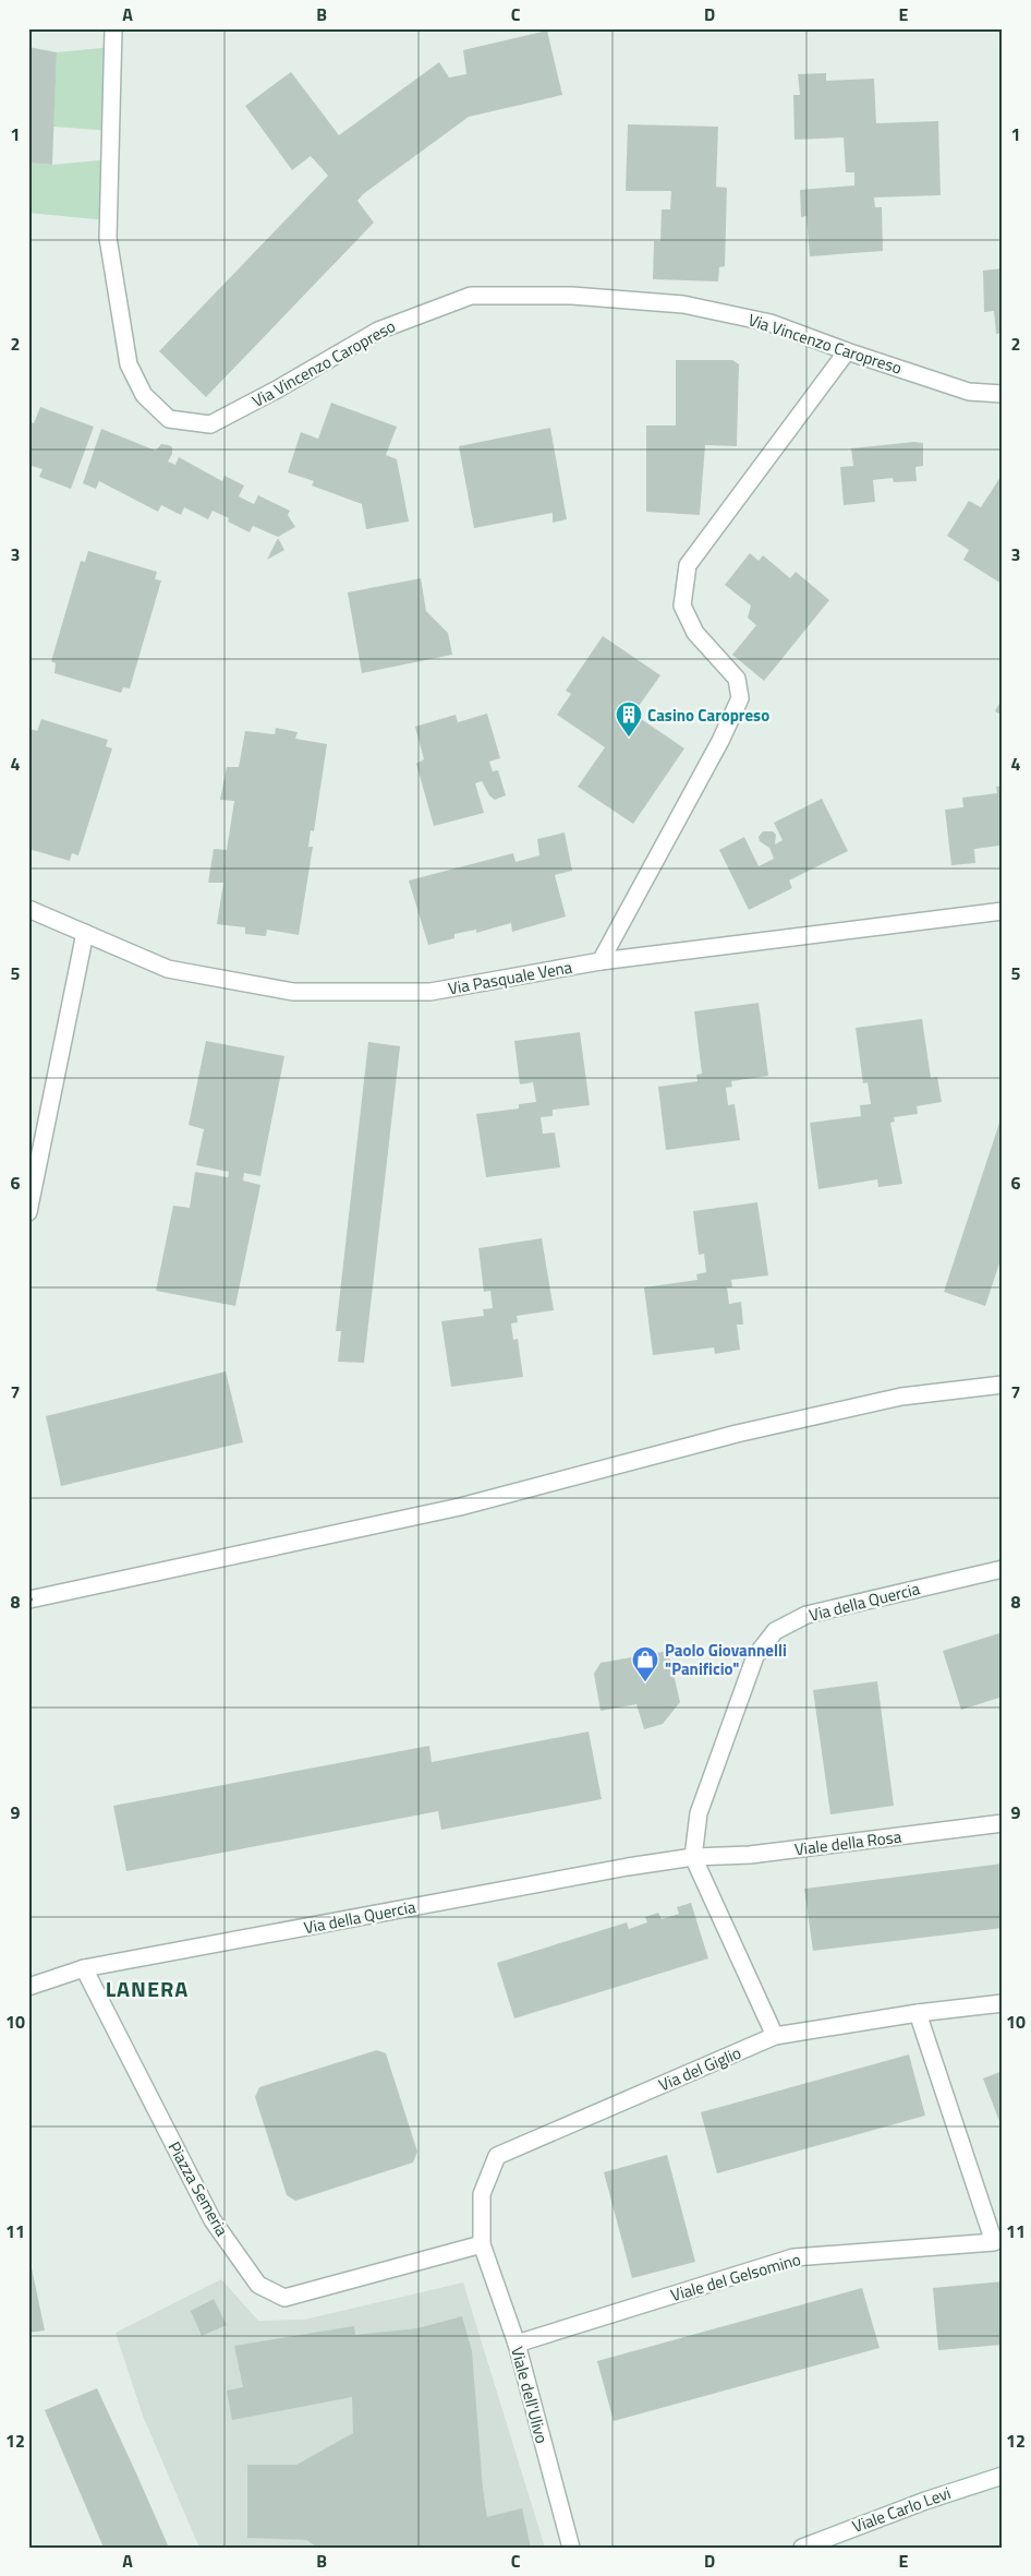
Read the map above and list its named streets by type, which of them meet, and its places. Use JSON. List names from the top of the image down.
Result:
{
  "streets": {
    "street": [
      "Via Vincenzo Caropreso",
      "Via Pasquale Vena",
      "Via della Quercia",
      "Viale della Rosa",
      "Via del Giglio",
      "Piazza Semeria",
      "Viale del Gelsomino",
      "Viale dell'Ulivo",
      "Viale Carlo Levi"
    ]
  },
  "crossings": [
    ["Via della Quercia", "Viale della Rosa"],
    ["Via della Quercia", "Piazza Semeria"],
    ["Via del Giglio", "Piazza Semeria"],
    ["Via del Giglio", "Viale del Gelsomino"],
    ["Via del Giglio", "Viale dell'Ulivo"],
    ["Piazza Semeria", "Viale dell'Ulivo"],
    ["Viale del Gelsomino", "Viale dell'Ulivo"]
  ],
  "districts": ["LANERA"],
  "places": {
    "building": ["Casino Caropreso"],
    "shop": ["Paolo Giovannelli \"Panificio\""]
  },
  "grid": {
    "columns": [
      "A",
      "B",
      "C",
      "D",
      "E"
    ],
    "rows": [
      "1",
      "2",
      "3",
      "4",
      "5",
      "6",
      "7",
      "8",
      "9",
      "10",
      "11",
      "12"
    ]
  }
}
